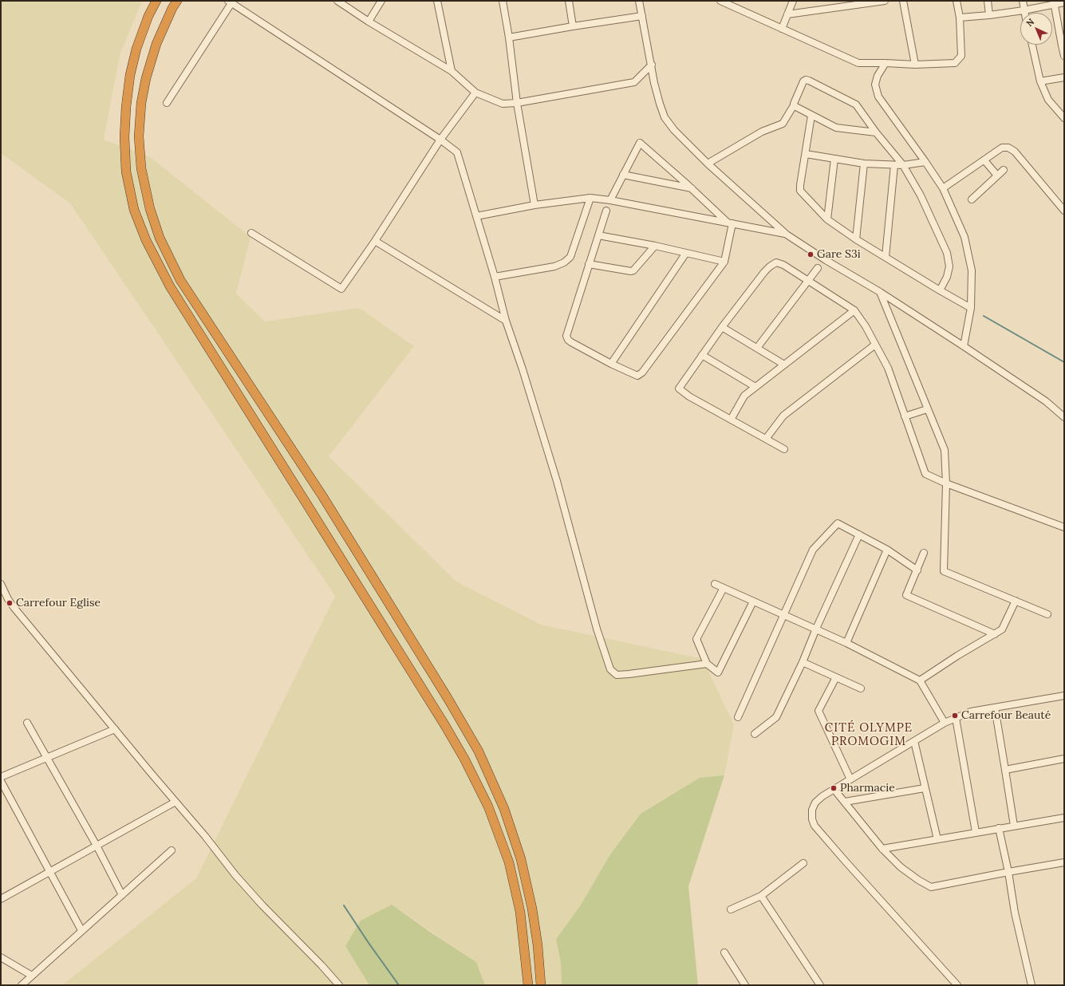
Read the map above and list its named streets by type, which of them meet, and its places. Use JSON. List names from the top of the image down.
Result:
{
  "districts": ["CITÉ OLYMPE PROMOGIM"],
  "places": [
    "Gare S3i",
    "Carrefour Eglise",
    "Carrefour Beauté",
    "Pharmacie"
  ],
  "north": "top left"
}
